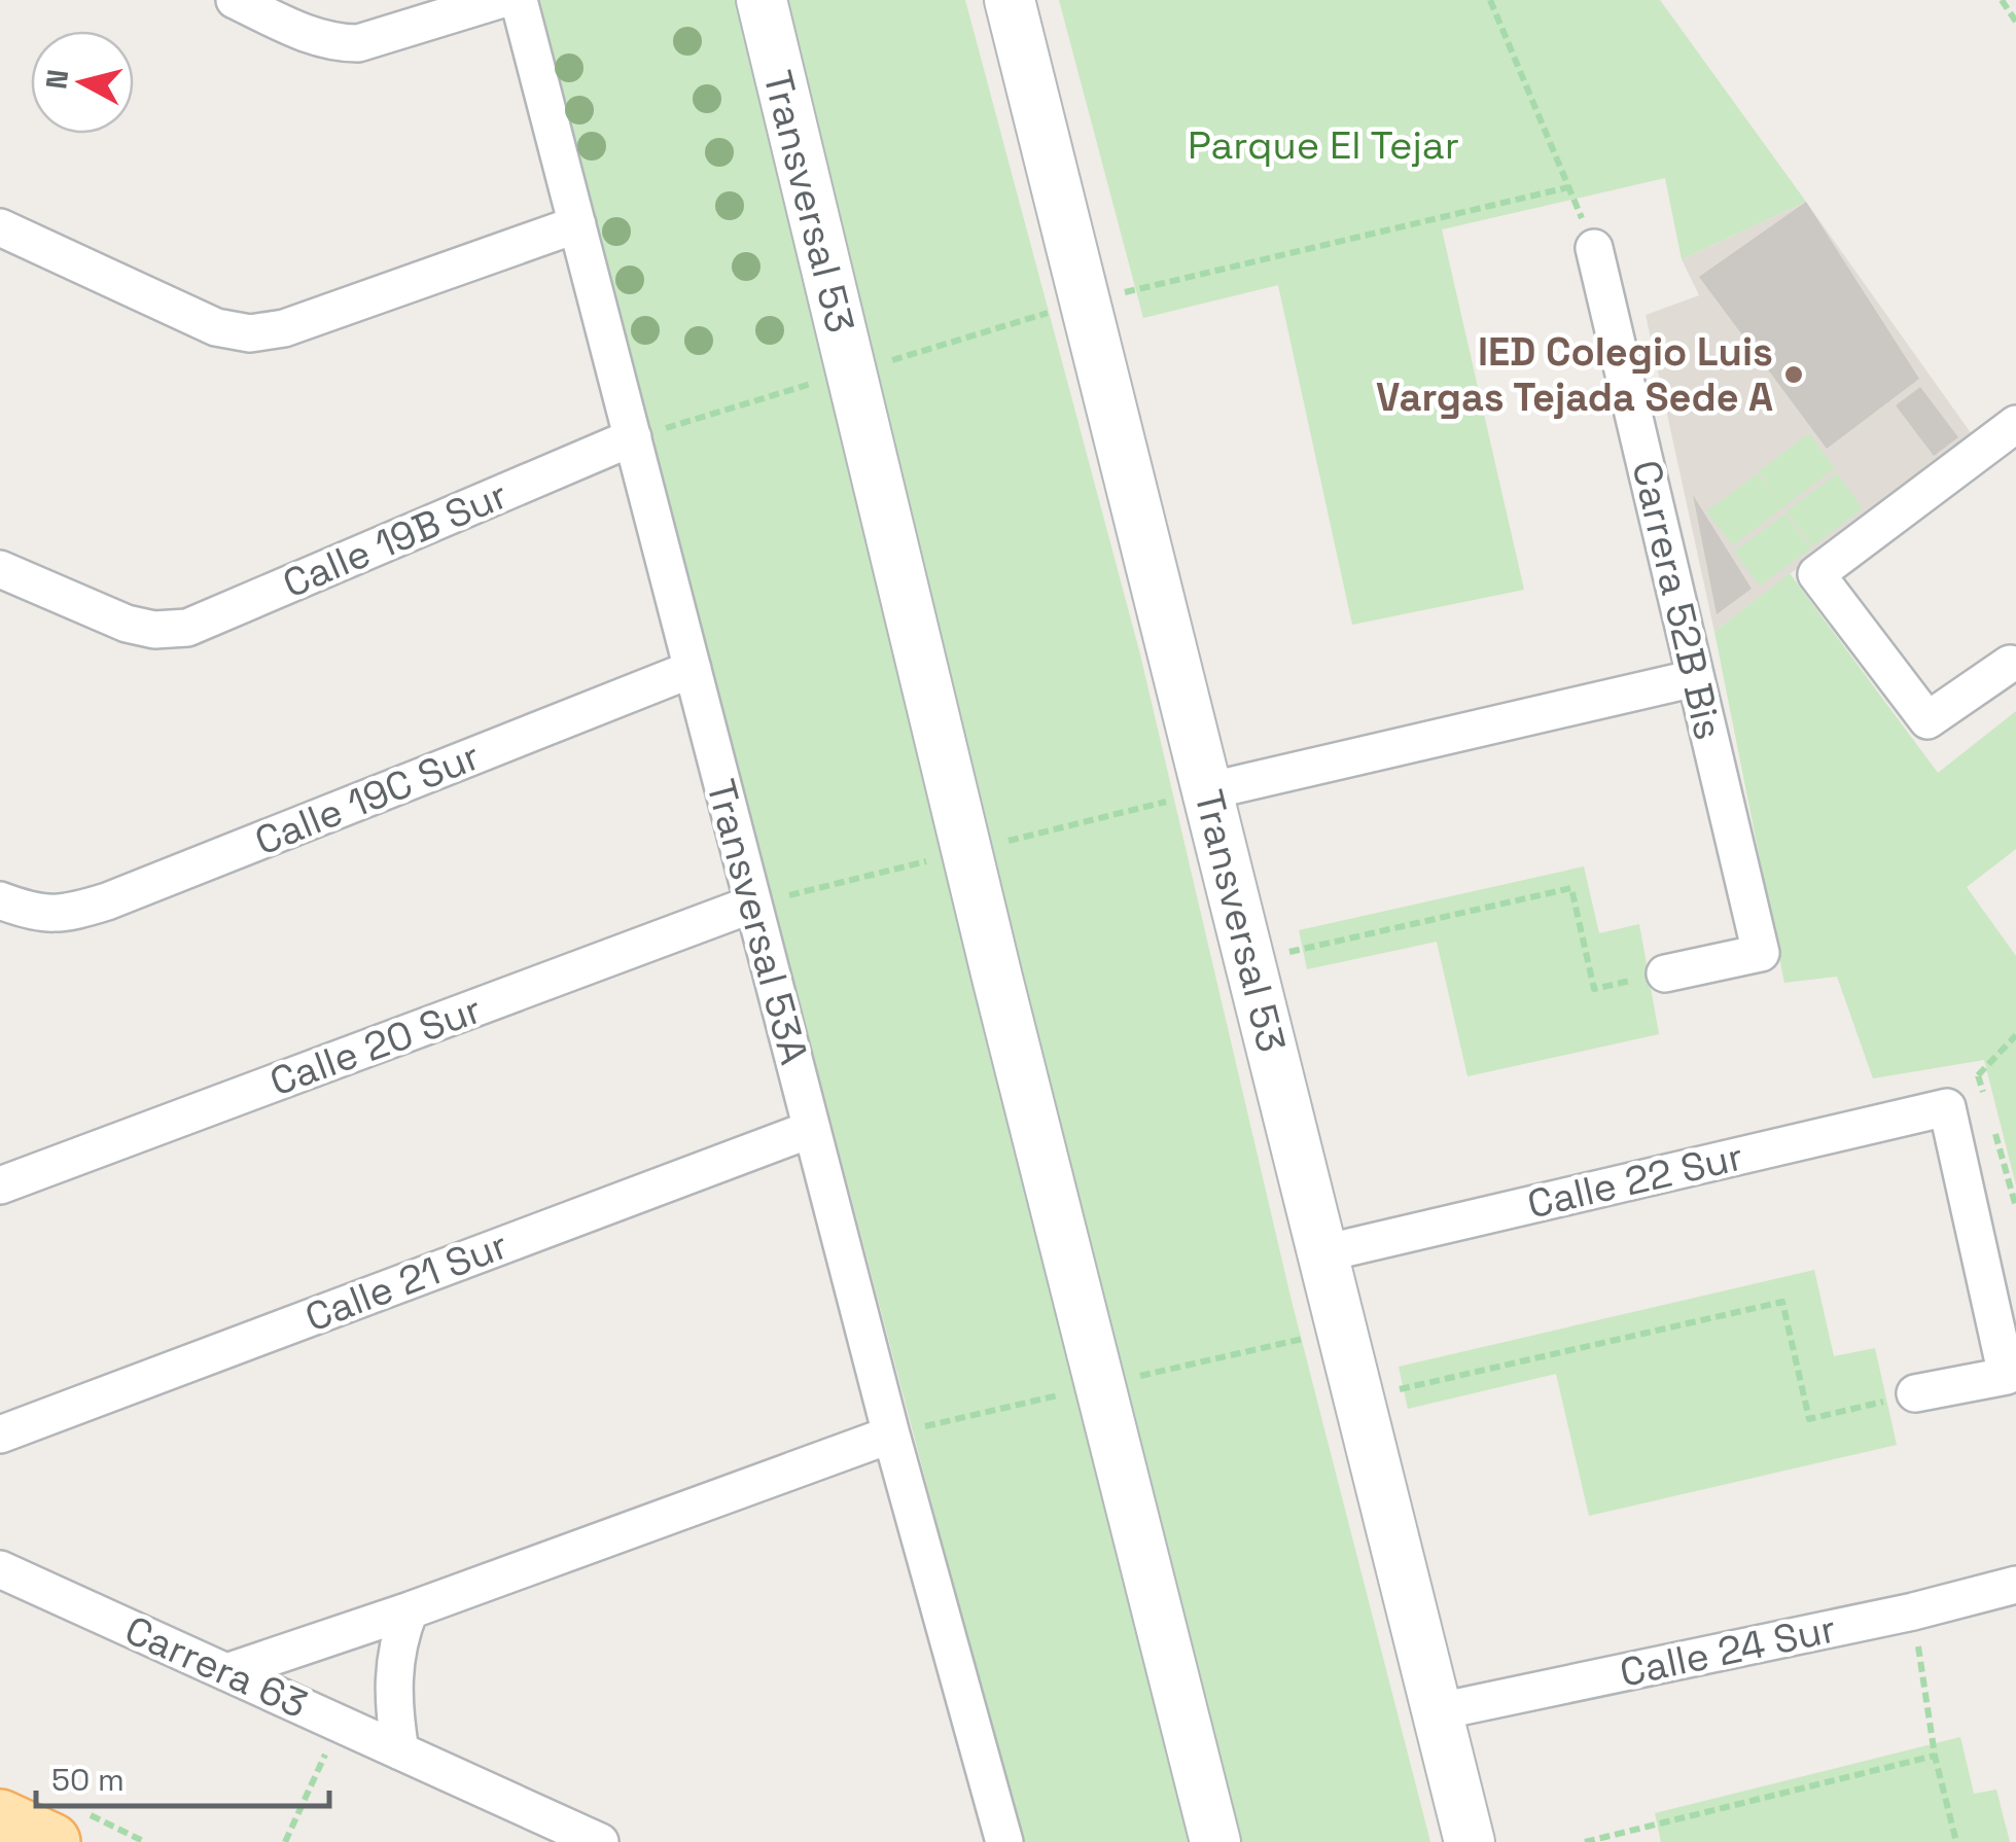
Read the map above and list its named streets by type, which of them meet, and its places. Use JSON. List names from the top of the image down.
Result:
{
  "streets": {
    "street": [
      "Transversal 53",
      "Calle 19B Sur",
      "Carrera 52B Bis",
      "Calle 19C Sur",
      "Transversal 53A",
      "Calle 20 Sur",
      "Calle 22 Sur",
      "Calle 21 Sur",
      "Calle 24 Sur",
      "Carrera 63"
    ]
  },
  "crossings": [
    ["Transversal 53", "Calle 22 Sur"],
    ["Transversal 53", "Calle 24 Sur"],
    ["Calle 19B Sur", "Transversal 53A"],
    ["Calle 19C Sur", "Transversal 53A"],
    ["Transversal 53A", "Calle 20 Sur"],
    ["Transversal 53A", "Calle 21 Sur"]
  ],
  "parks": ["Parque El Tejar"],
  "places": ["IED Colegio Luis Vargas Tejada Sede A"],
  "scale_bar": "50 m",
  "north": "left"
}
